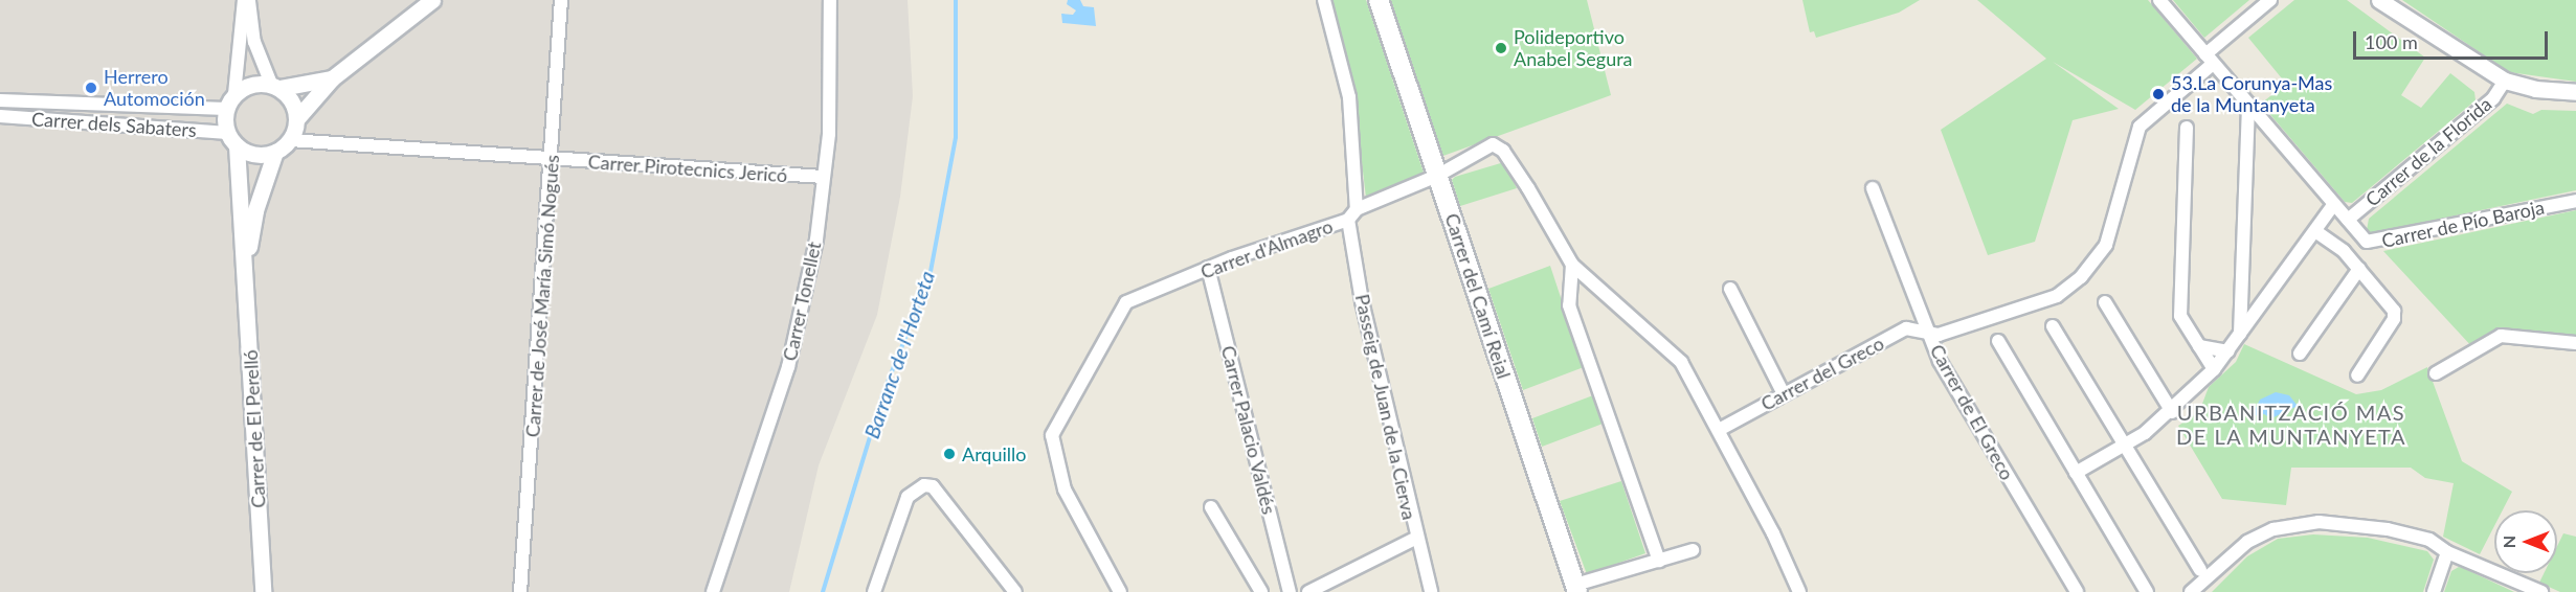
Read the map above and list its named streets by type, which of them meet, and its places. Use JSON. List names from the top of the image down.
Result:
{
  "streets": {
    "main road": ["Carrer del Camí Reial"],
    "street": [
      "Carrer dels Sabaters",
      "Carrer de la Florida",
      "Carrer Pirotecnics Jericó",
      "Carrer de Pío Baroja",
      "Carrer d'Almagro",
      "Carrer de José María Simó Nogués",
      "Carrer Tonellet",
      "Carrer del Greco",
      "Passeig de Juan de la Cierva",
      "Carrer de El Greco",
      "Carrer de El Perelló",
      "Carrer Palacio Valdés"
    ]
  },
  "crossings": [
    ["Carrer dels Sabaters", "Carrer Pirotecnics Jericó"],
    ["Carrer dels Sabaters", "Carrer de El Perelló"],
    ["Carrer de la Florida", "Carrer de Pío Baroja"],
    ["Carrer Pirotecnics Jericó", "Carrer de José María Simó Nogués"],
    ["Carrer Pirotecnics Jericó", "Carrer Tonellet"],
    ["Carrer Pirotecnics Jericó", "Carrer de El Perelló"],
    ["Carrer de Pío Baroja", "Carrer del Greco"],
    ["Carrer d'Almagro", "Carrer del Camí Reial"],
    ["Carrer d'Almagro", "Passeig de Juan de la Cierva"],
    ["Carrer d'Almagro", "Carrer Palacio Valdés"],
    ["Carrer del Greco", "Carrer de El Greco"]
  ],
  "districts": ["URBANITZACIÓ MAS DE LA MUNTANYETA"],
  "water": ["Barranc de l'Horteta"],
  "places": [
    "Polideportivo Anabel Segura",
    "Herrero Automoción",
    "53.La Corunya-Mas de la Muntanyeta",
    "Arquillo"
  ],
  "scale_bar": "100 m",
  "north": "left"
}
